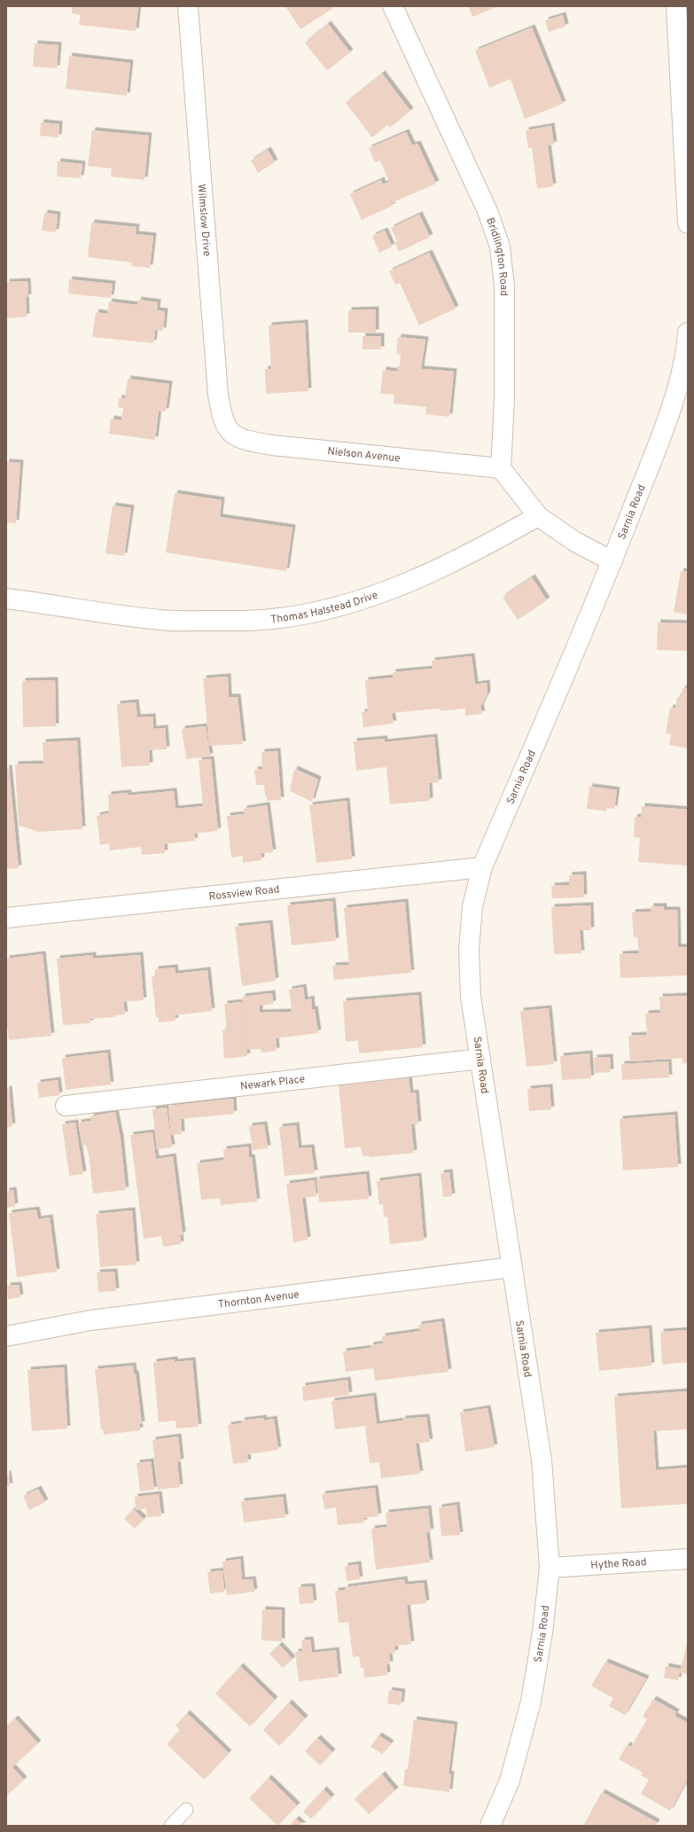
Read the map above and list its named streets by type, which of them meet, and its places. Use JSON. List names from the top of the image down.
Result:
{
  "streets": {
    "street": [
      "Wilmslow Drive",
      "Bridlington Road",
      "Nielson Avenue",
      "Sarnia Road",
      "Thomas Halstead Drive",
      "Rossview Road",
      "Newark Place",
      "Thornton Avenue",
      "Hythe Road"
    ]
  },
  "crossings": [
    ["Wilmslow Drive", "Nielson Avenue"],
    ["Bridlington Road", "Nielson Avenue"],
    ["Sarnia Road", "Rossview Road"],
    ["Sarnia Road", "Newark Place"],
    ["Sarnia Road", "Thornton Avenue"],
    ["Sarnia Road", "Hythe Road"]
  ]
}
